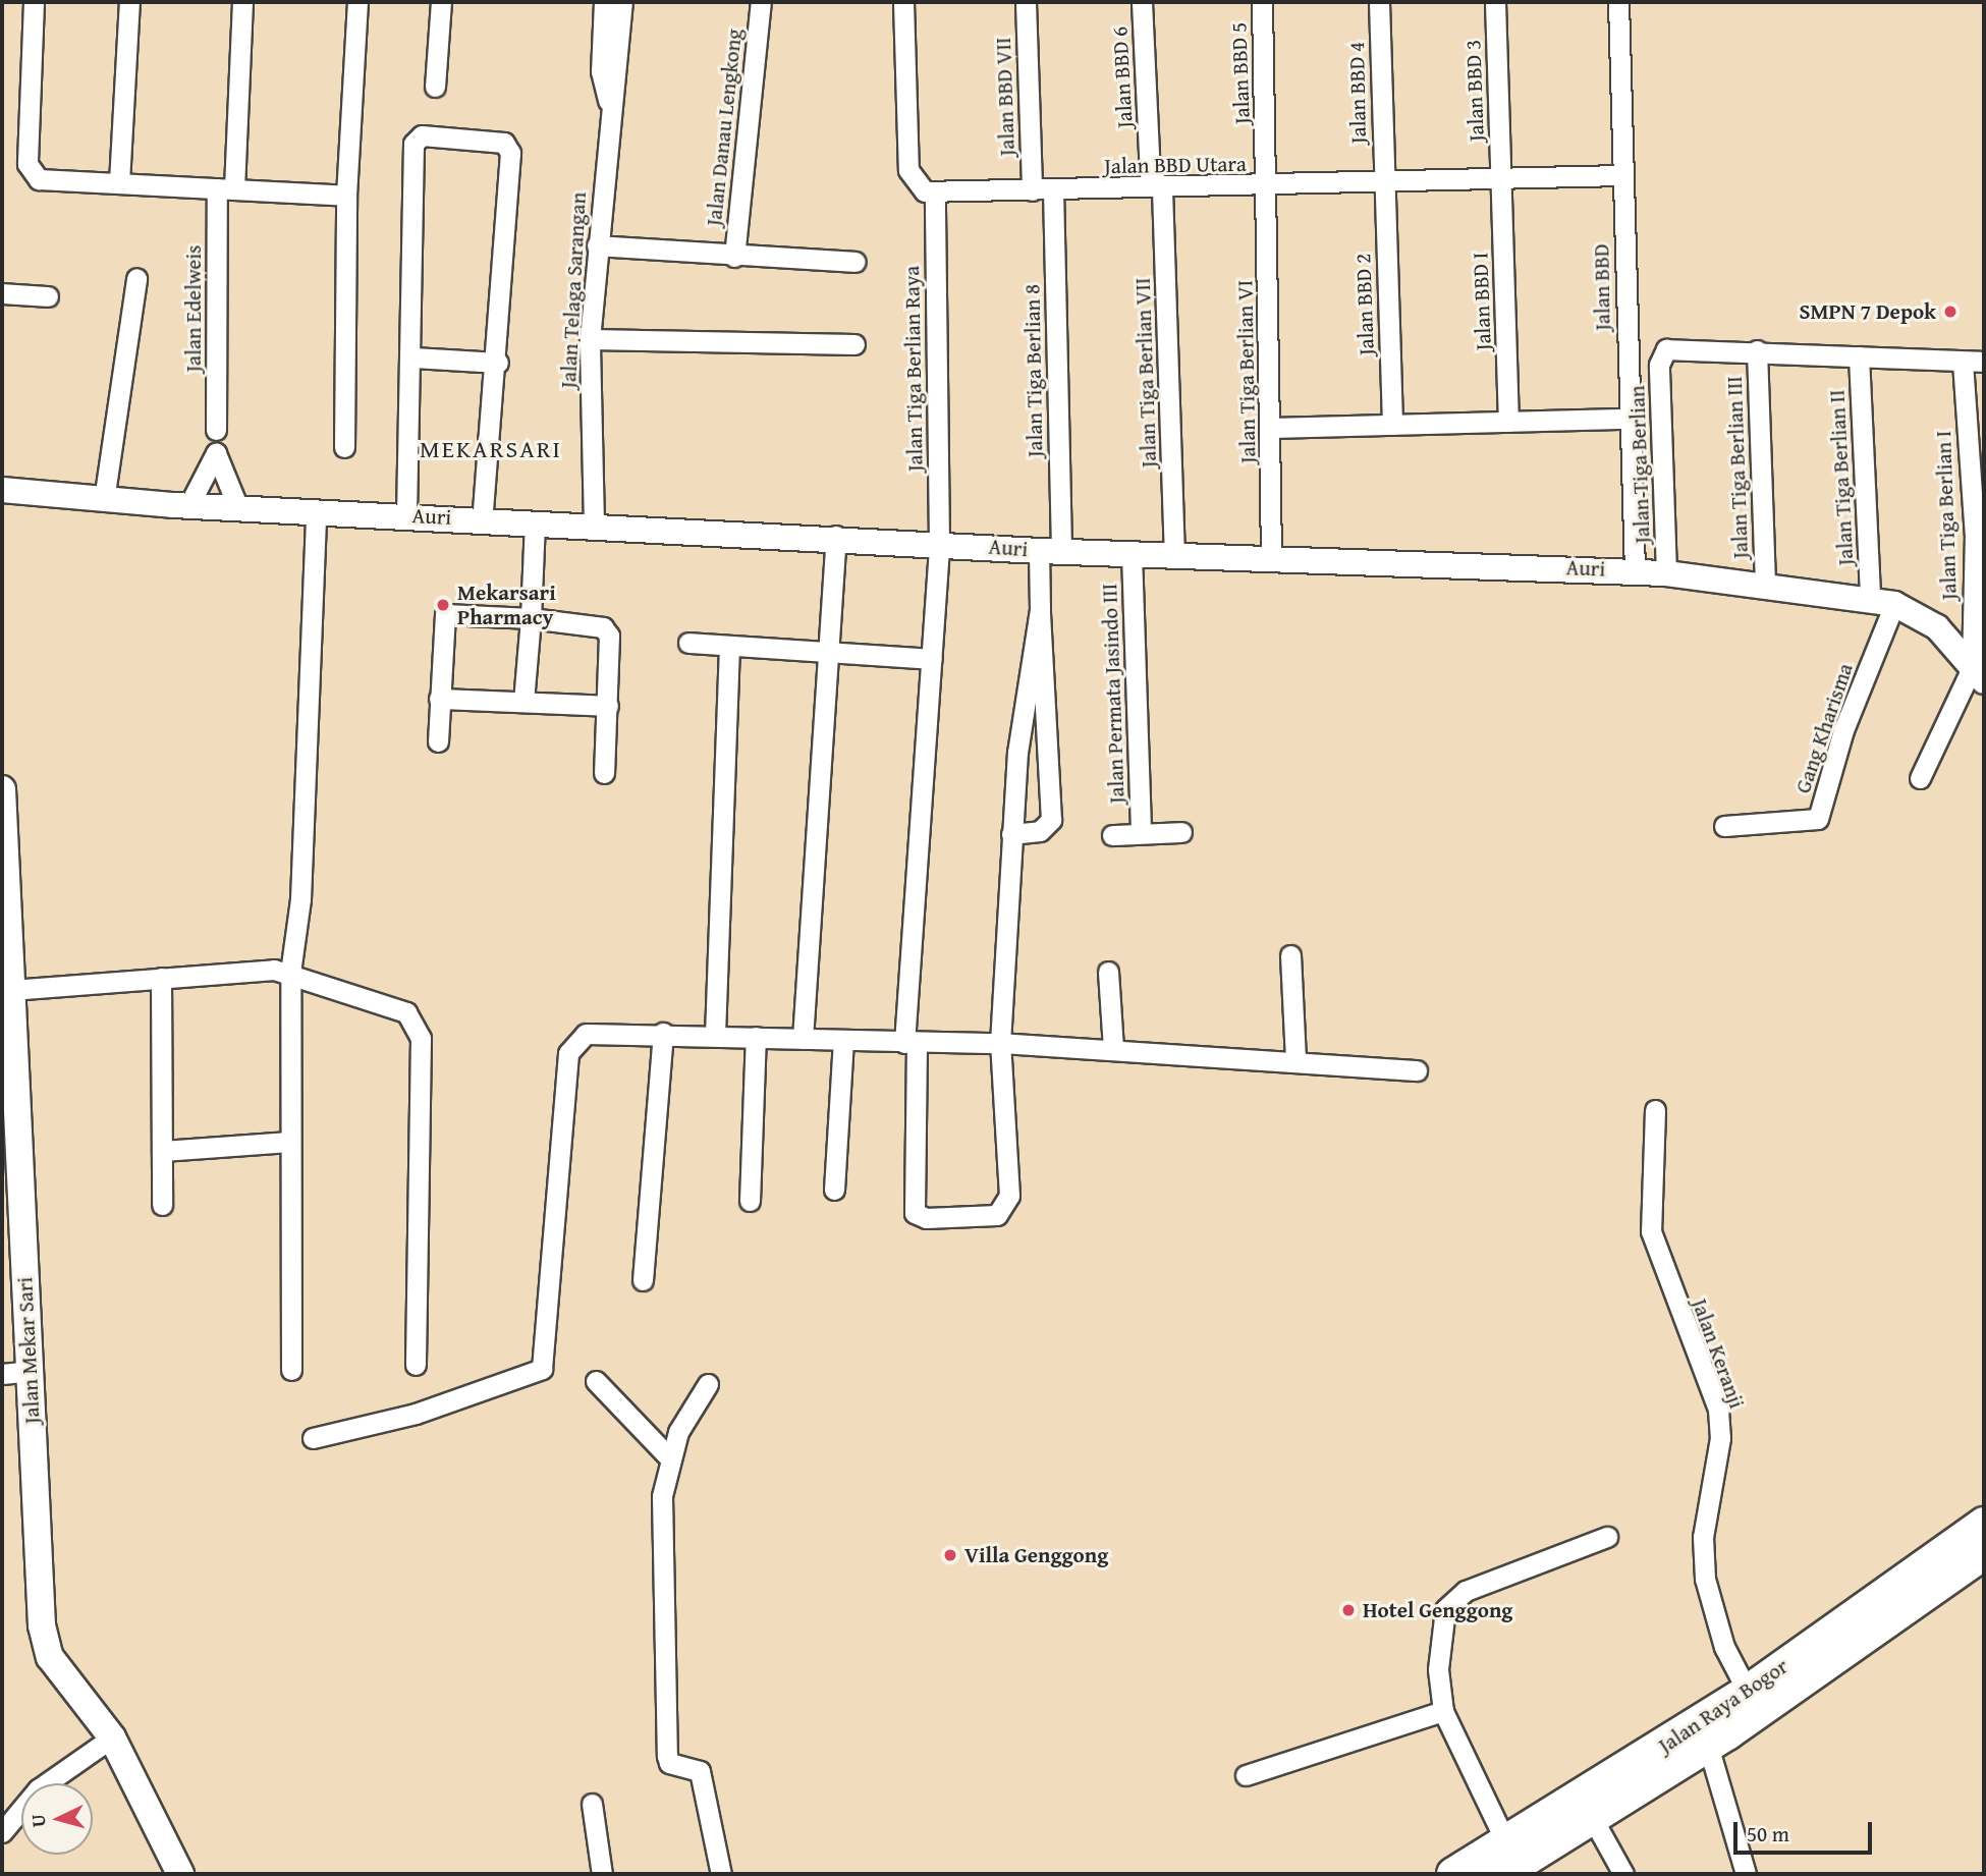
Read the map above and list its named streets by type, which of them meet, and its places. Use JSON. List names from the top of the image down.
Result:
{
  "streets": {
    "highway": ["Jalan Raya Bogor"],
    "main road": ["Jalan Mekar Sari"],
    "street": [
      "Jalan BBD 5",
      "Jalan BBD 6",
      "Jalan BBD 3",
      "Jalan BBD 4",
      "Jalan BBD VII",
      "Jalan Danau Lengkong",
      "Jalan BBD Utara",
      "Jalan BBD",
      "Jalan Telaga Sarangan",
      "Jalan BBD I",
      "Jalan BBD 2",
      "Jalan Edelweis",
      "Jalan Tiga Berlian Raya",
      "Jalan Tiga Berlian 8",
      "Jalan Tiga Berlian VI",
      "Jalan Tiga Berlian VII",
      "Jalan Tiga Berlian",
      "Jalan Tiga Berlian III",
      "Jalan Tiga Berlian II",
      "Jalan Tiga Berlian I",
      "Auri",
      "Jalan Permata Jasindo III",
      "Gang Kharisma",
      "Jalan Keranji"
    ]
  },
  "crossings": [
    ["Jalan BBD 5", "Jalan BBD Utara"],
    ["Jalan BBD 5", "Jalan Tiga Berlian VI"],
    ["Jalan BBD 6", "Jalan BBD Utara"],
    ["Jalan BBD 6", "Jalan Tiga Berlian VII"],
    ["Jalan BBD 3", "Jalan BBD Utara"],
    ["Jalan BBD 3", "Jalan BBD I"],
    ["Jalan BBD 4", "Jalan BBD Utara"],
    ["Jalan BBD 4", "Jalan BBD 2"],
    ["Jalan BBD VII", "Jalan BBD Utara"],
    ["Jalan BBD Utara", "Jalan BBD"],
    ["Jalan BBD Utara", "Jalan BBD I"],
    ["Jalan BBD Utara", "Jalan BBD 2"],
    ["Jalan BBD Utara", "Jalan Tiga Berlian Raya"],
    ["Jalan BBD Utara", "Jalan Tiga Berlian 8"],
    ["Jalan BBD Utara", "Jalan Tiga Berlian VI"],
    ["Jalan BBD Utara", "Jalan Tiga Berlian VII"],
    ["Jalan BBD", "Auri"],
    ["Jalan Telaga Sarangan", "Auri"],
    ["Jalan Tiga Berlian Raya", "Auri"],
    ["Jalan Tiga Berlian 8", "Auri"],
    ["Jalan Tiga Berlian VI", "Auri"],
    ["Jalan Tiga Berlian VII", "Auri"],
    ["Jalan Tiga Berlian", "Jalan Tiga Berlian III"],
    ["Jalan Tiga Berlian", "Auri"],
    ["Jalan Tiga Berlian III", "Auri"],
    ["Jalan Tiga Berlian II", "Auri"],
    ["Jalan Tiga Berlian I", "Auri"],
    ["Auri", "Jalan Permata Jasindo III"],
    ["Auri", "Gang Kharisma"],
    ["Jalan Keranji", "Jalan Raya Bogor"]
  ],
  "districts": ["MEKARSARI"],
  "places": [
    "SMPN 7 Depok",
    "Mekarsari Pharmacy",
    "Villa Genggong",
    "Hotel Genggong"
  ],
  "scale_bar": "50 m",
  "north": "left"
}
